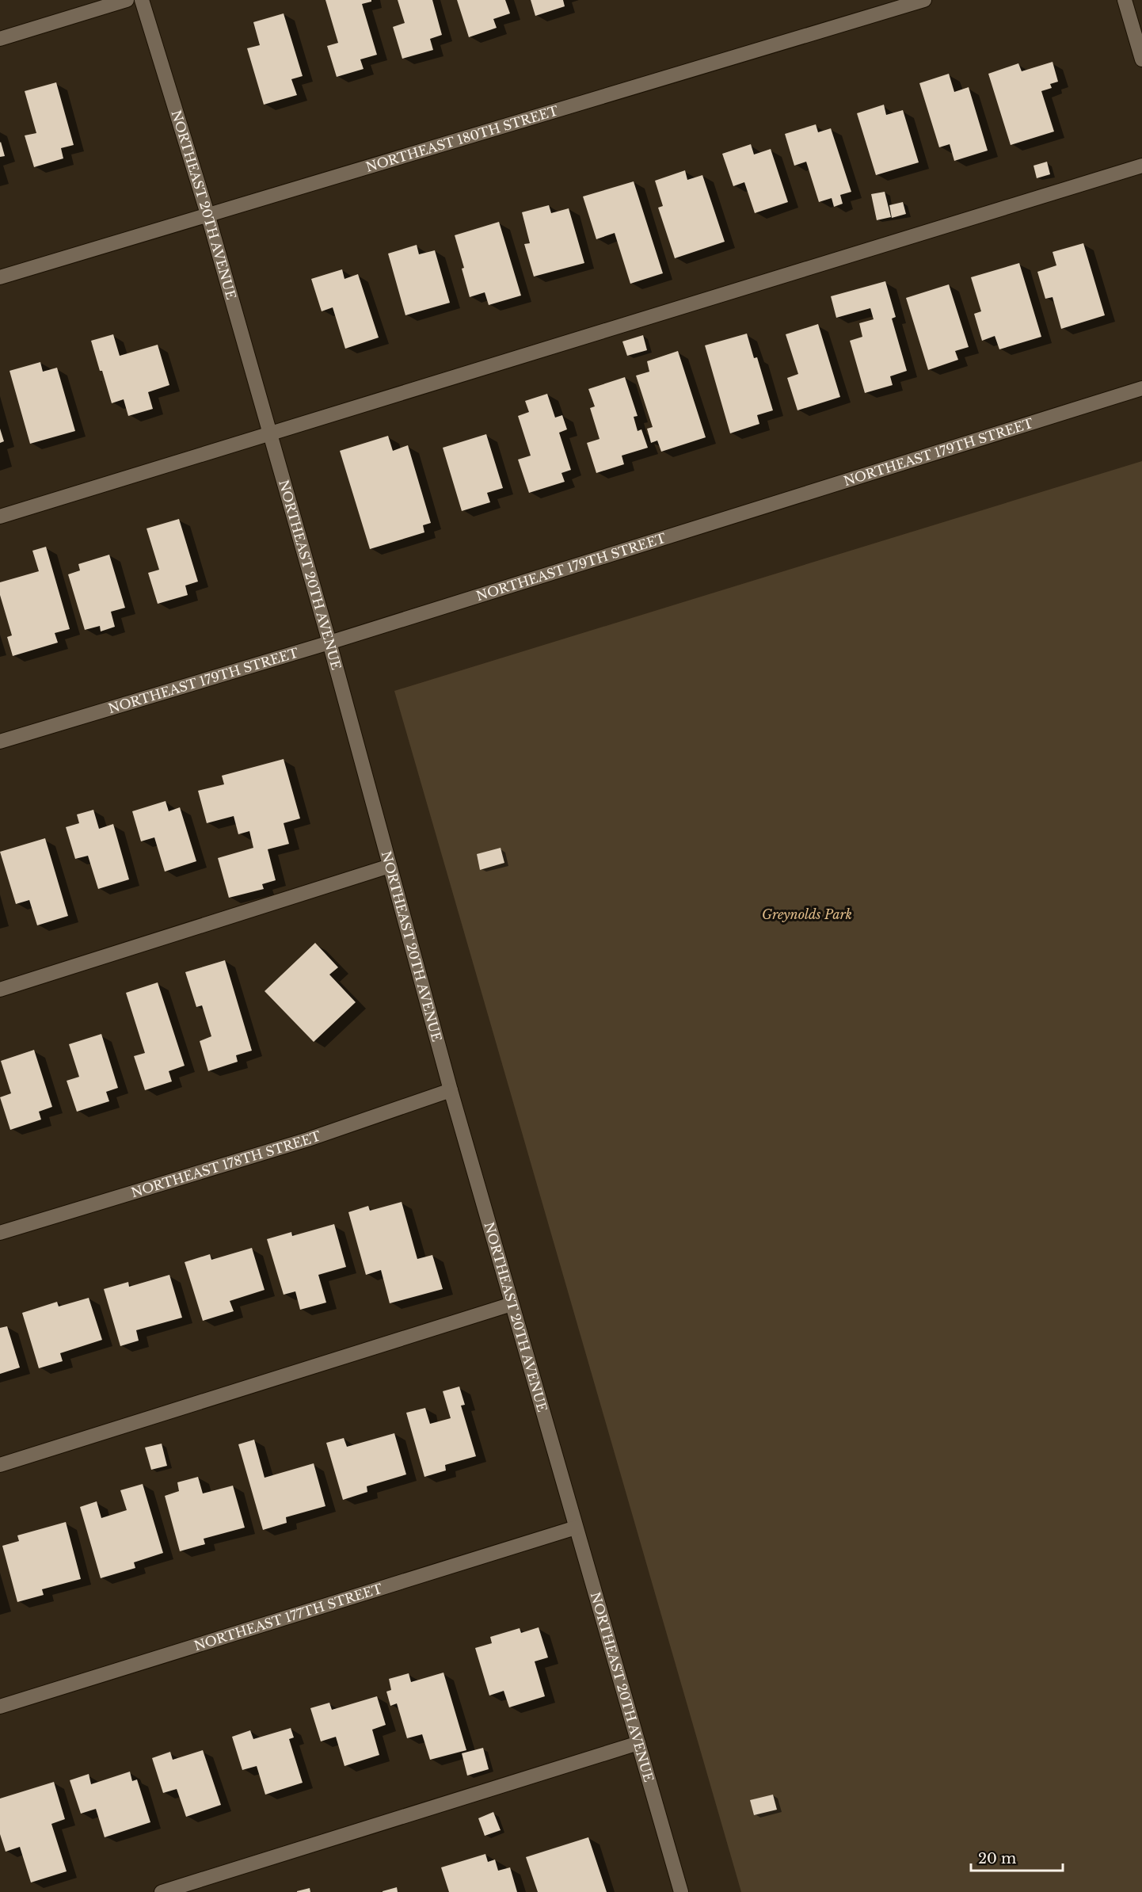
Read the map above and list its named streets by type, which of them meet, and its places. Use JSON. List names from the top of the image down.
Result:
{
  "streets": {
    "street": [
      "NORTHEAST 180TH STREET",
      "NORTHEAST 20TH AVENUE",
      "NORTHEAST 179TH STREET",
      "NORTHEAST 178TH STREET",
      "NORTHEAST 177TH STREET"
    ]
  },
  "crossings": [
    ["NORTHEAST 180TH STREET", "NORTHEAST 20TH AVENUE"],
    ["NORTHEAST 20TH AVENUE", "NORTHEAST 179TH STREET"],
    ["NORTHEAST 20TH AVENUE", "NORTHEAST 178TH STREET"],
    ["NORTHEAST 20TH AVENUE", "NORTHEAST 177TH STREET"]
  ],
  "parks": ["Greynolds Park"],
  "scale_bar": "20 m"
}
